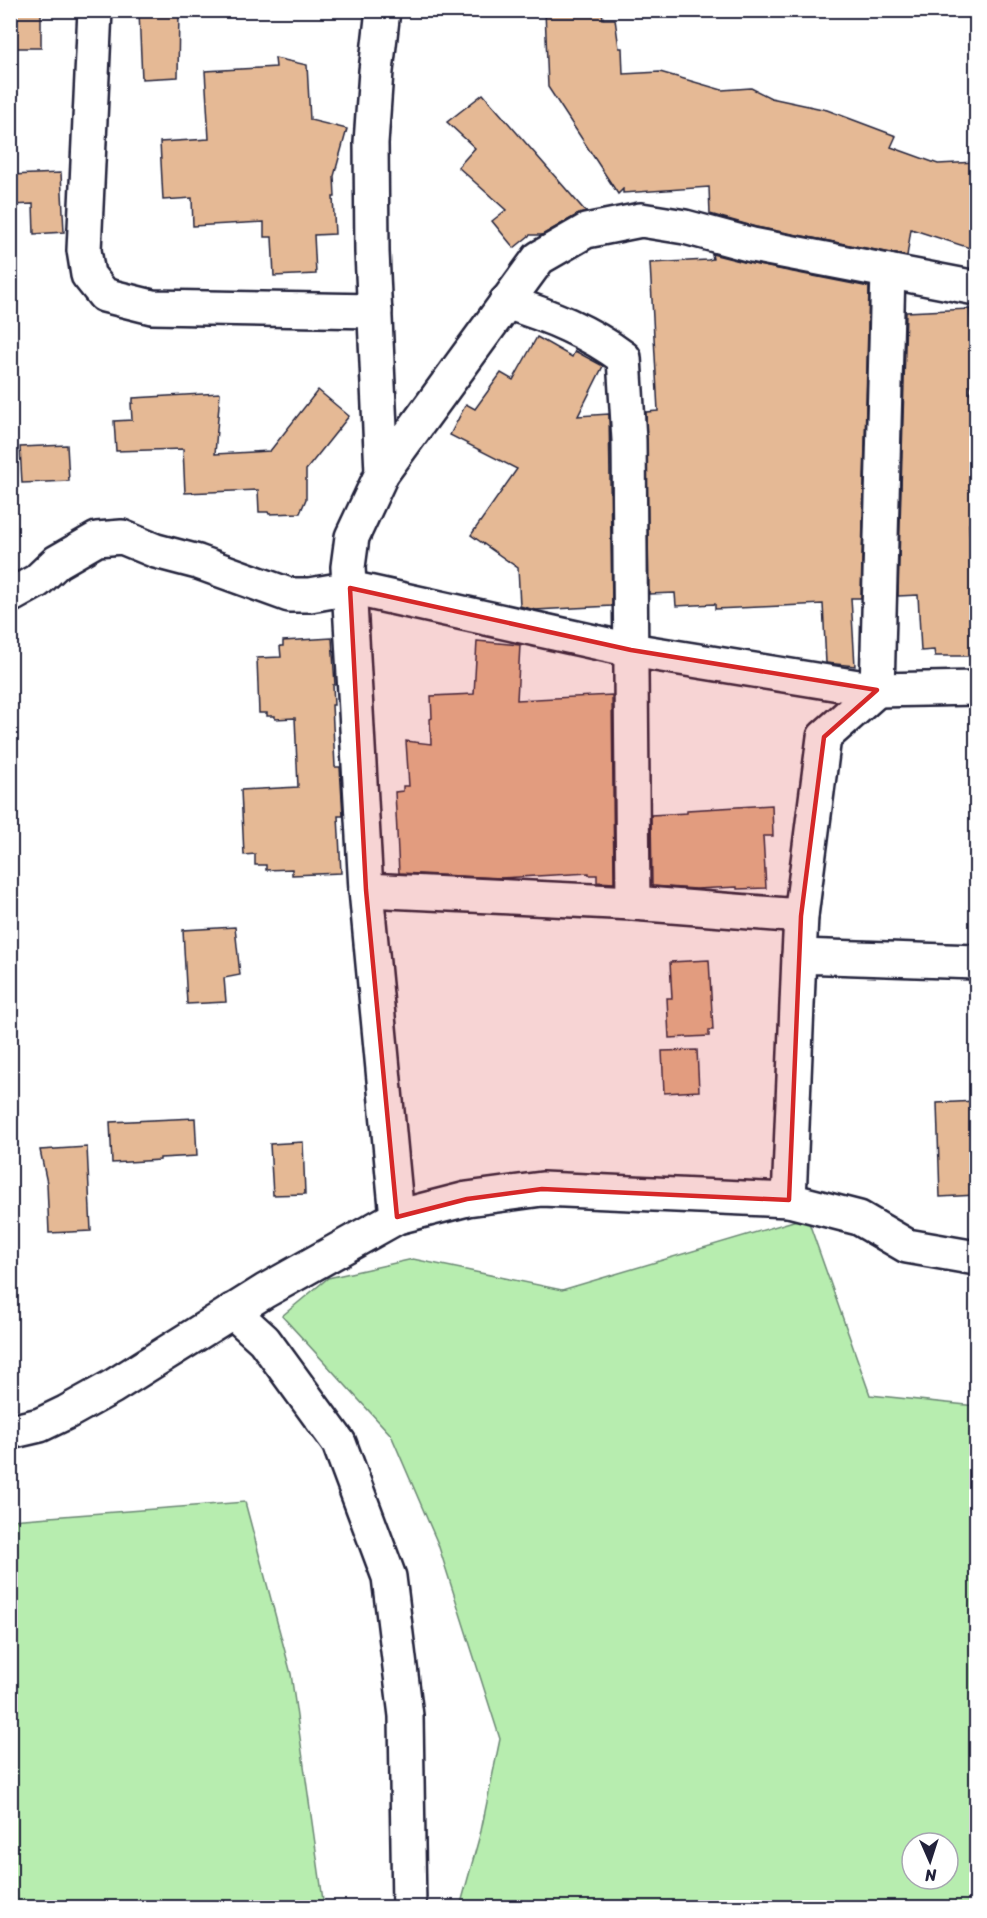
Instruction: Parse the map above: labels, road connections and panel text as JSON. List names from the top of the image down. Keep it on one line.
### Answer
{"north":"bottom"}
